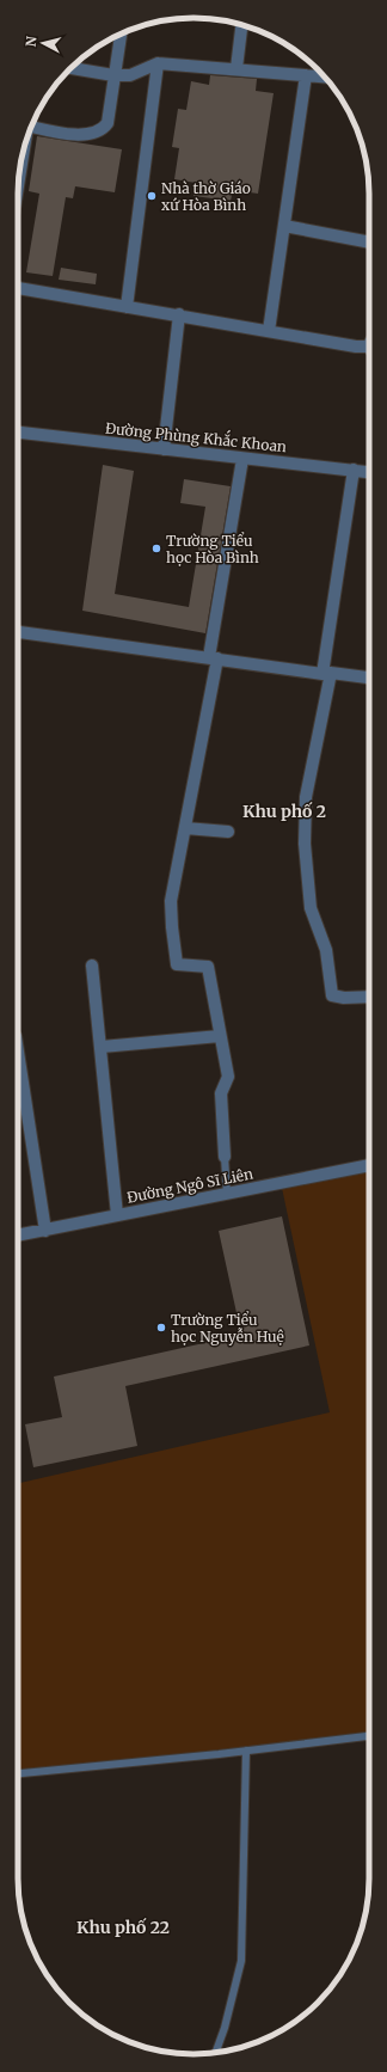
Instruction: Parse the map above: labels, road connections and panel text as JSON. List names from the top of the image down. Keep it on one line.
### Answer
{"streets":{"street":["Đường Phùng Khắc Khoan","Đường Ngô Sĩ Liên"]},"districts":["Khu phố 2","Khu phố 22"],"places":["Nhà thờ Giáo xứ Hòa Bình","Trường Tiểu học Hòa Bình","Trường Tiểu học Nguyễn Huệ"],"north":"left"}
